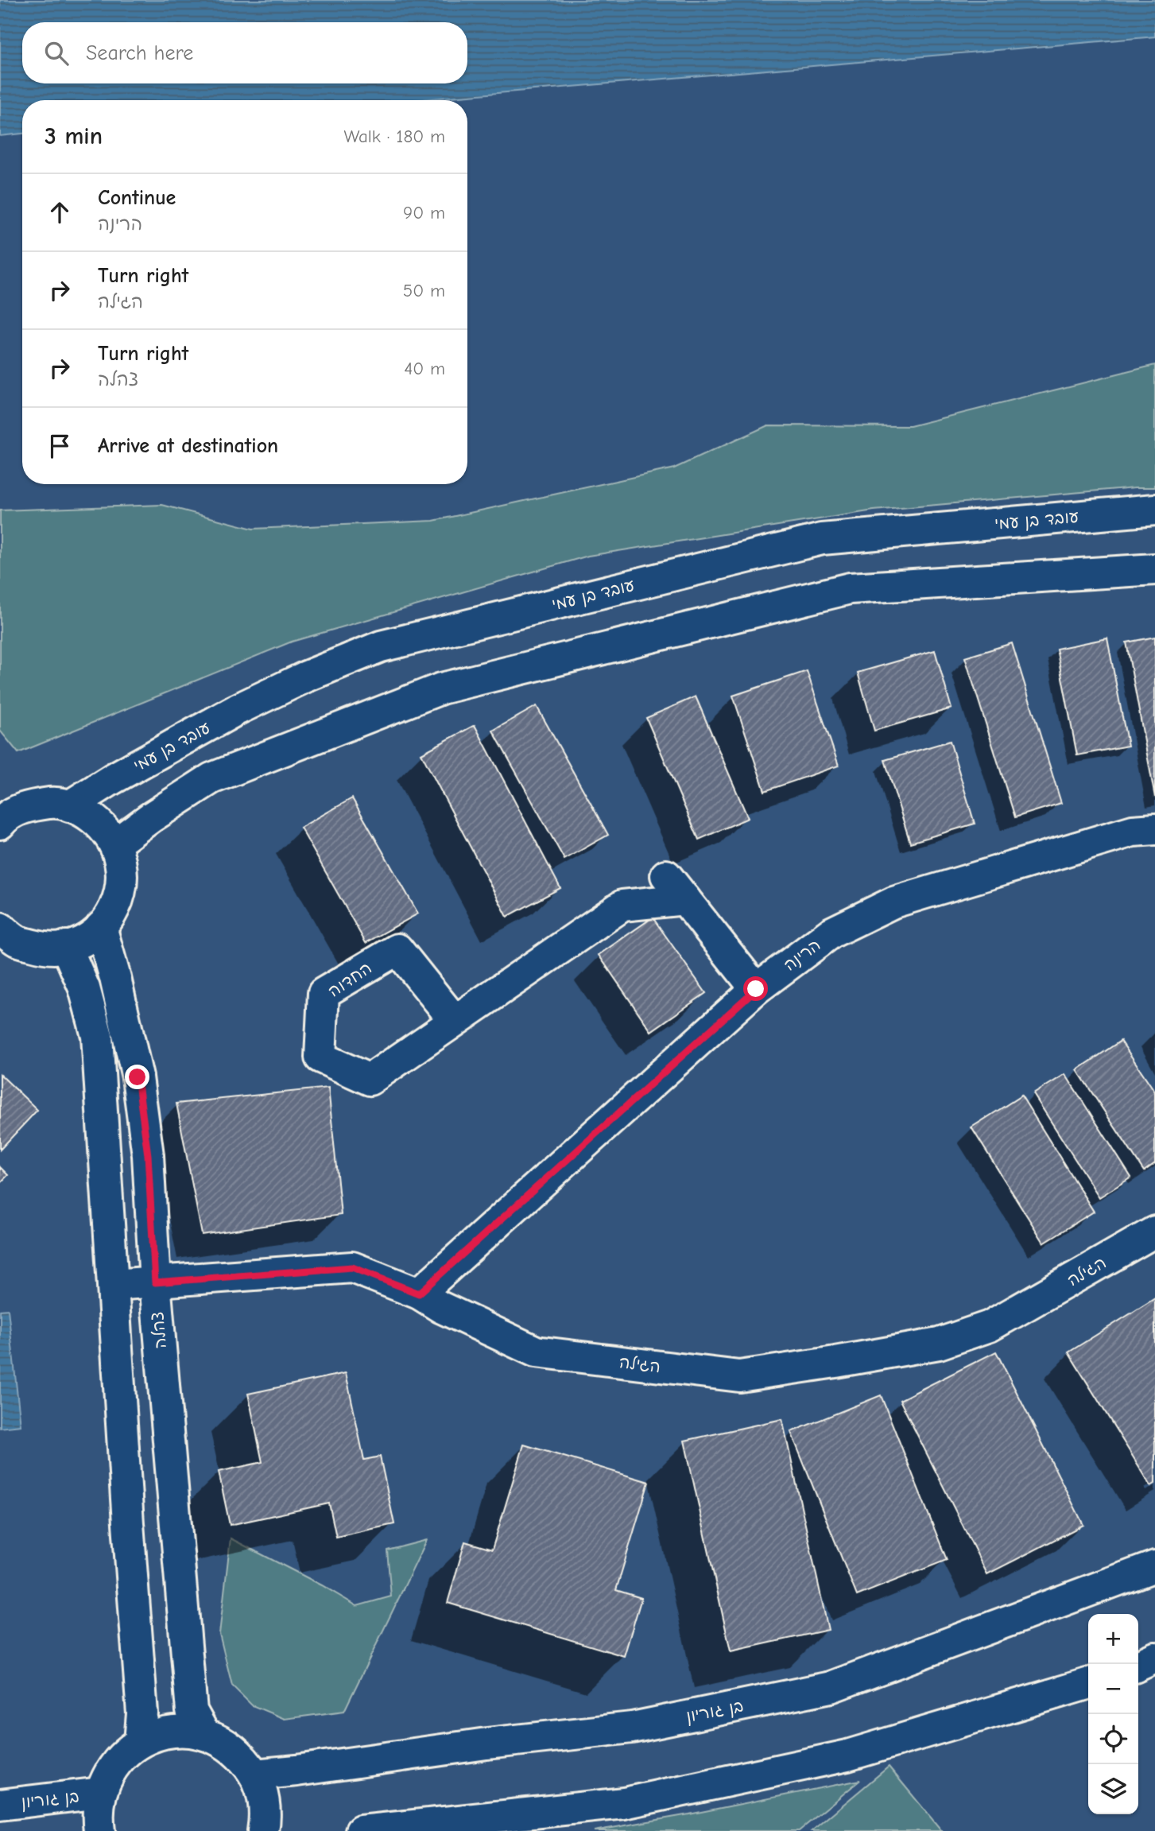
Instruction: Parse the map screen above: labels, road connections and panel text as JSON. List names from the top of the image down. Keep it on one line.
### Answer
{"streets":{"street":["עובד בן עמי","הרינה","החדוה","הגילה","צהלה","בן גוריון"]},"crossings":[["הרינה","הגילה"],["הגילה","צהלה"]],"page":{"search":"Search here","heading":["3 min","Walk · 180 m"],"list":[["Continue","הרינה","90 m"],["Turn right","הגילה","50 m"],["Turn right","צהלה","40 m"],"Arrive at destination"],"map_buttons":["+","−"]}}
